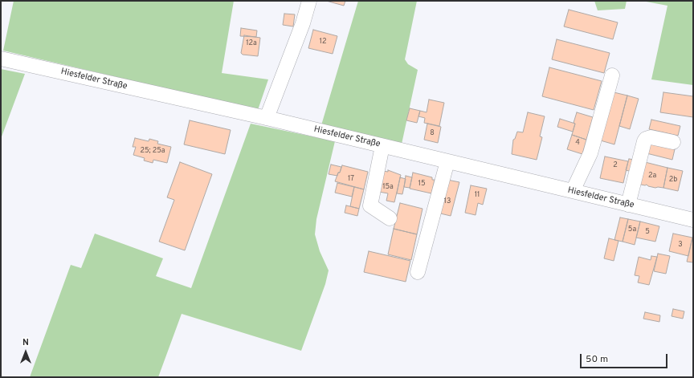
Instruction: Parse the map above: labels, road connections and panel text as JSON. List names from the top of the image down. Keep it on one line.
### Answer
{"streets":{"street":["Hiesfelder Straße"]},"house_numbers":["12","12a","8","4","25; 25a","2","2a","17","2b","15","15a","11","13","5a","5","3"],"scale_bar":"50 m","north":"top"}
